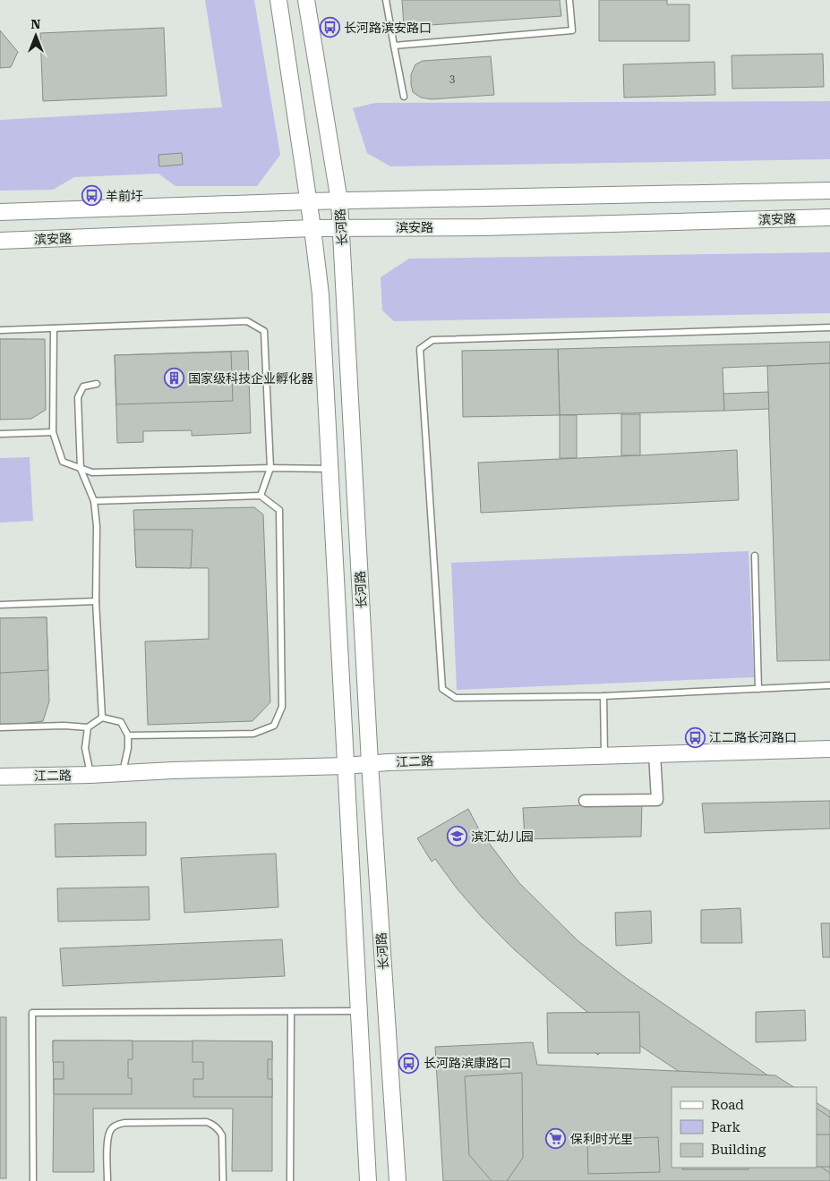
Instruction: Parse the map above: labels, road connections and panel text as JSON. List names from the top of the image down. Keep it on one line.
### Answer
{"streets":{"main road":["滨安路","长河路","江二路"]},"crossings":[["滨安路","长河路"],["长河路","江二路"]],"places":{"bus stop":["长河路滨安路口","羊前圩","江二路长河路口","长河路滨康路口"],"building":["国家级科技企业孵化器"],"school or university":["滨汇幼儿园"],"supermarket":["保利时光里"]},"house_numbers":["3"],"legend":["Road","Park","Building"],"north":"top"}
